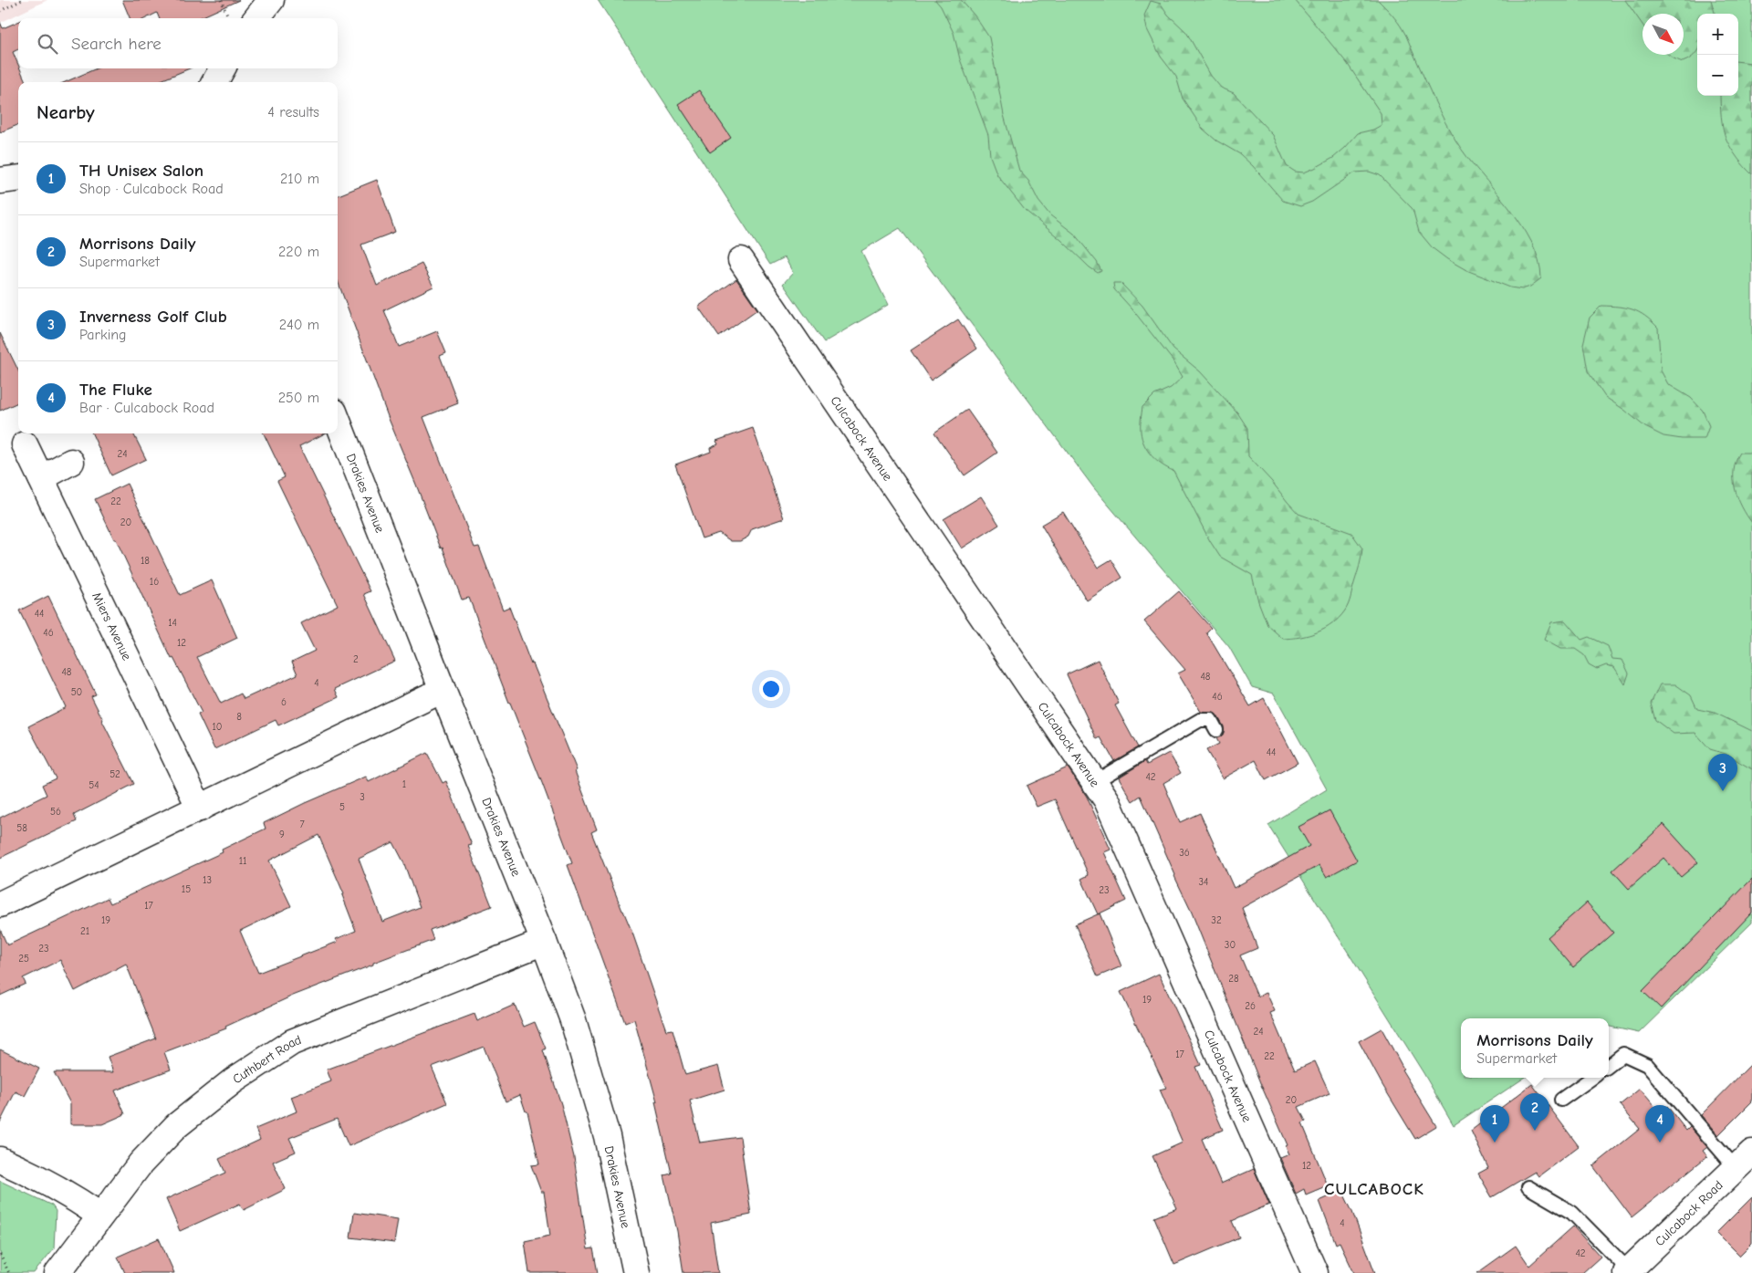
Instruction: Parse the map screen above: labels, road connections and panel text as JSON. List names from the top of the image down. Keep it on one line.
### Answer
{"streets":{"street":["Culcabock Avenue","Drakies Avenue","Miers Avenue","Cuthbert Road","Culcabock Road"]},"crossings":[["Drakies Avenue","Cuthbert Road"]],"districts":["CULCABOCK"],"house_numbers":["24","22","20","18","16","44","14","46","12","2","48","48","4","50","46","6","8","10","44","52","42","1","54","3","5","56","7","58","9","36","11","13","34","15","23","17","19","32","21","30","23","25","28","19","26","24","17","22","20","12","4","42"],"north":"bottom right","page":{"map_buttons":["+","−"],"search":"Search here","heading":["Nearby","4 results"],"list":[{"mark":"1","name":"TH Unisex Salon","note":"Shop · Culcabock Road","value":"210 m"},{"mark":"2","name":"Morrisons Daily","note":"Supermarket","value":"220 m"},{"mark":"3","name":"Inverness Golf Club","note":"Parking","value":"240 m"},{"mark":"4","name":"The Fluke","note":"Bar · Culcabock Road","value":"250 m"}],"pins":["3","2","1","4"],"popup":["Morrisons Daily","Supermarket"]}}
